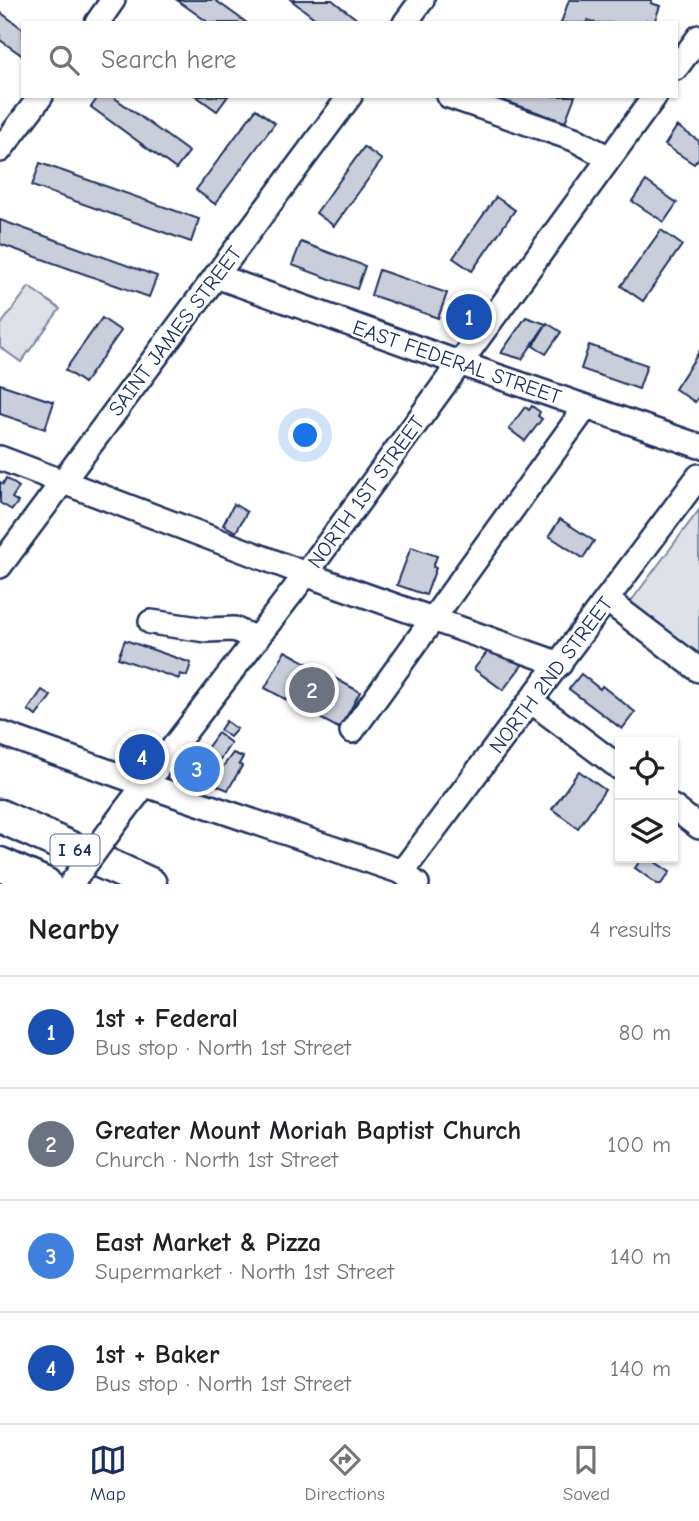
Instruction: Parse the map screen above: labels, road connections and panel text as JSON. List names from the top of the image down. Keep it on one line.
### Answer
{"streets":{"highway":["I 64"],"street":["SAINT JAMES STREET","EAST FEDERAL STREET","NORTH 1ST STREET","NORTH 2ND STREET"]},"crossings":[["SAINT JAMES STREET","EAST FEDERAL STREET"],["EAST FEDERAL STREET","NORTH 1ST STREET"]],"page":{"search":"Search here","pins":["1","2","4","3"],"heading":["Nearby","4 results"],"list":[{"mark":"1","name":"1st + Federal","note":"Bus stop · North 1st Street","value":"80 m"},{"mark":"2","name":"Greater Mount Moriah Baptist Church","note":"Church · North 1st Street","value":"100 m"},{"mark":"3","name":"East Market & Pizza","note":"Supermarket · North 1st Street","value":"140 m"},{"mark":"4","name":"1st + Baker","note":"Bus stop · North 1st Street","value":"140 m"}],"nav":["Map","Directions","Saved"]}}
